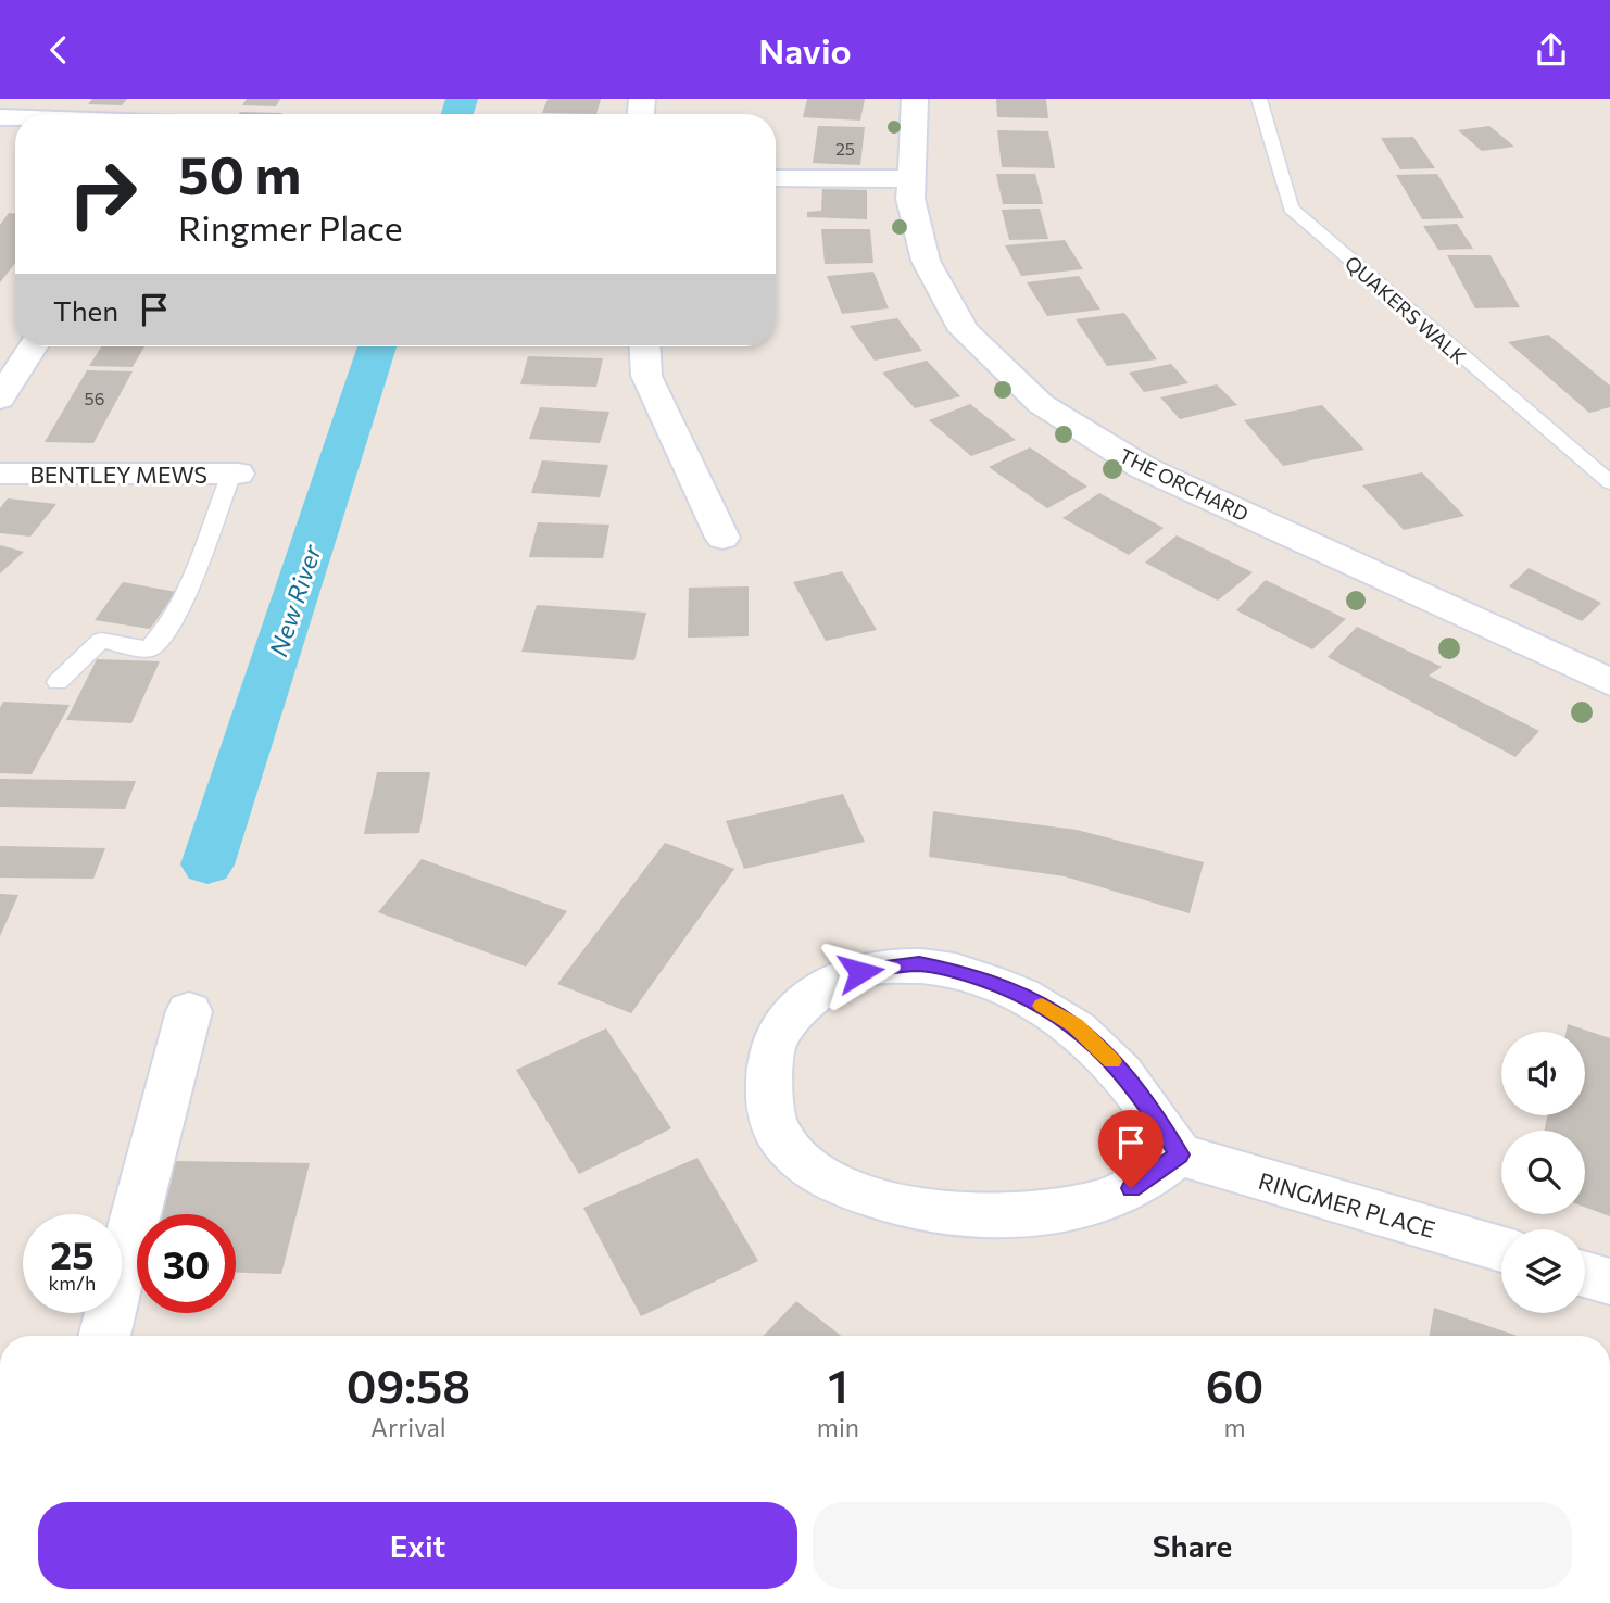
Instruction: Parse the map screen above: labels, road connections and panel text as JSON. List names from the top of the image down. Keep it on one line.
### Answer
{"streets":{"street":["BENTLEY MEWS","THE ORCHARD","RINGMER PLACE"],"lane":["QUAKERS WALK"]},"water":["New River"],"house_numbers":["25","56"],"page":{"header":"Navio","turn":["50 m","Ringmer Place"],"then":"Then","speed":"25 km/h","limit":"30","eta":["09:58","Arrival","1","min","60","m"],"buttons":["Exit","Share"]}}
